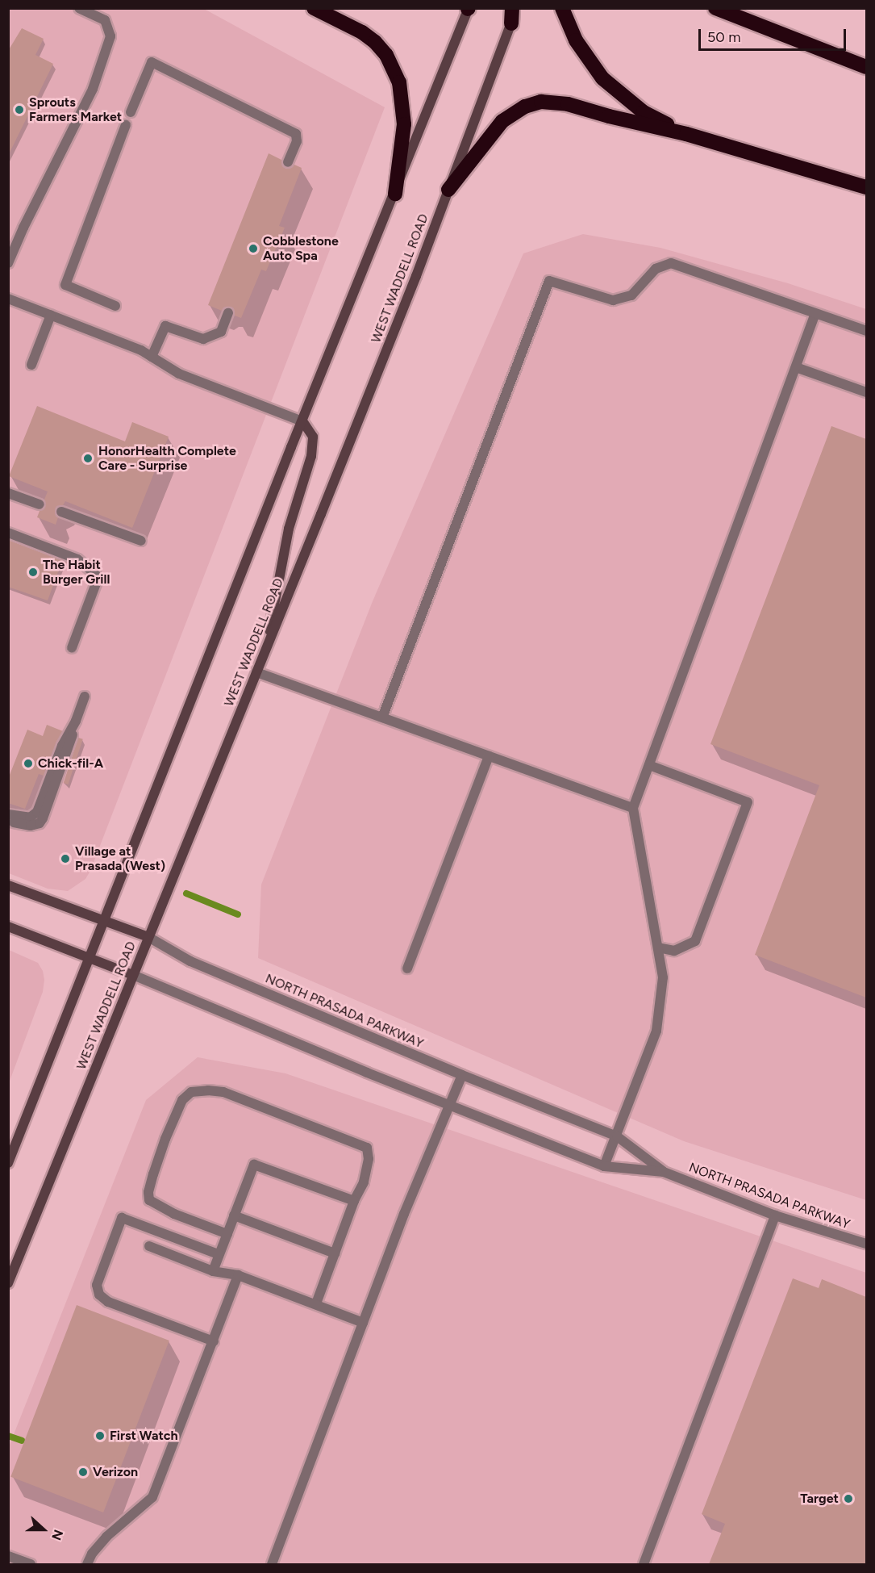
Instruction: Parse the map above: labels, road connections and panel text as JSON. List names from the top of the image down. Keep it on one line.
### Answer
{"streets":{"main road":["WEST WADDELL ROAD","NORTH PRASADA PARKWAY"]},"crossings":[["WEST WADDELL ROAD","NORTH PRASADA PARKWAY"]],"places":["Sprouts Farmers Market","Cobblestone Auto Spa","HonorHealth Complete Care - Surprise","The Habit Burger Grill","Chick-fil-A","Village at Prasada (West)","First Watch","Verizon","Target"],"scale_bar":"50 m","north":"right"}
